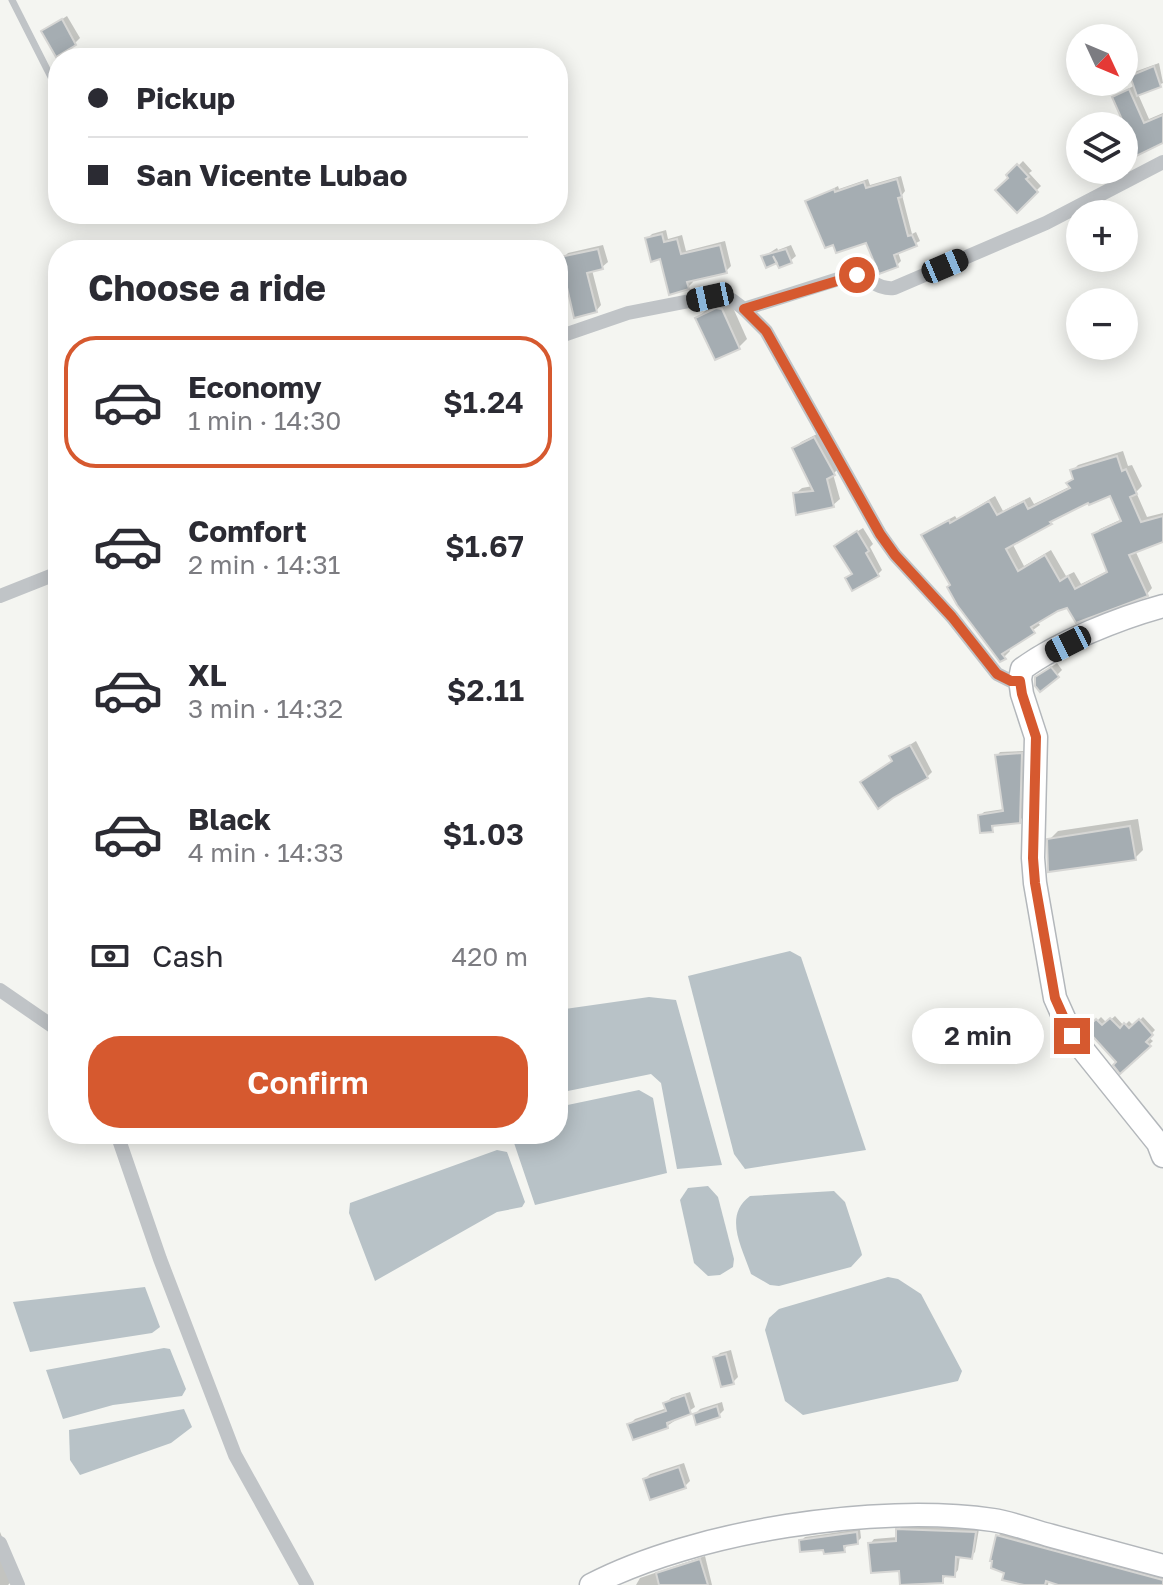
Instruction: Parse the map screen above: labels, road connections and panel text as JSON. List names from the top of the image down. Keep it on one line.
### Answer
{"north":"bottom right","page":{"map_buttons":["+","−"],"banner":["Pickup","San Vicente Lubao"],"heading":"Choose a ride","list":[{"name":"Economy","note":"1 min · 14:30","value":"$1.24"},{"name":"Comfort","note":"2 min · 14:31","value":"$1.67"},{"name":"XL","note":"3 min · 14:32","value":"$2.11"},{"name":"Black","note":"4 min · 14:33","value":"$1.03"}],"pay":["Cash","420 m"],"bubble":"2 min","buttons":"Confirm"}}
